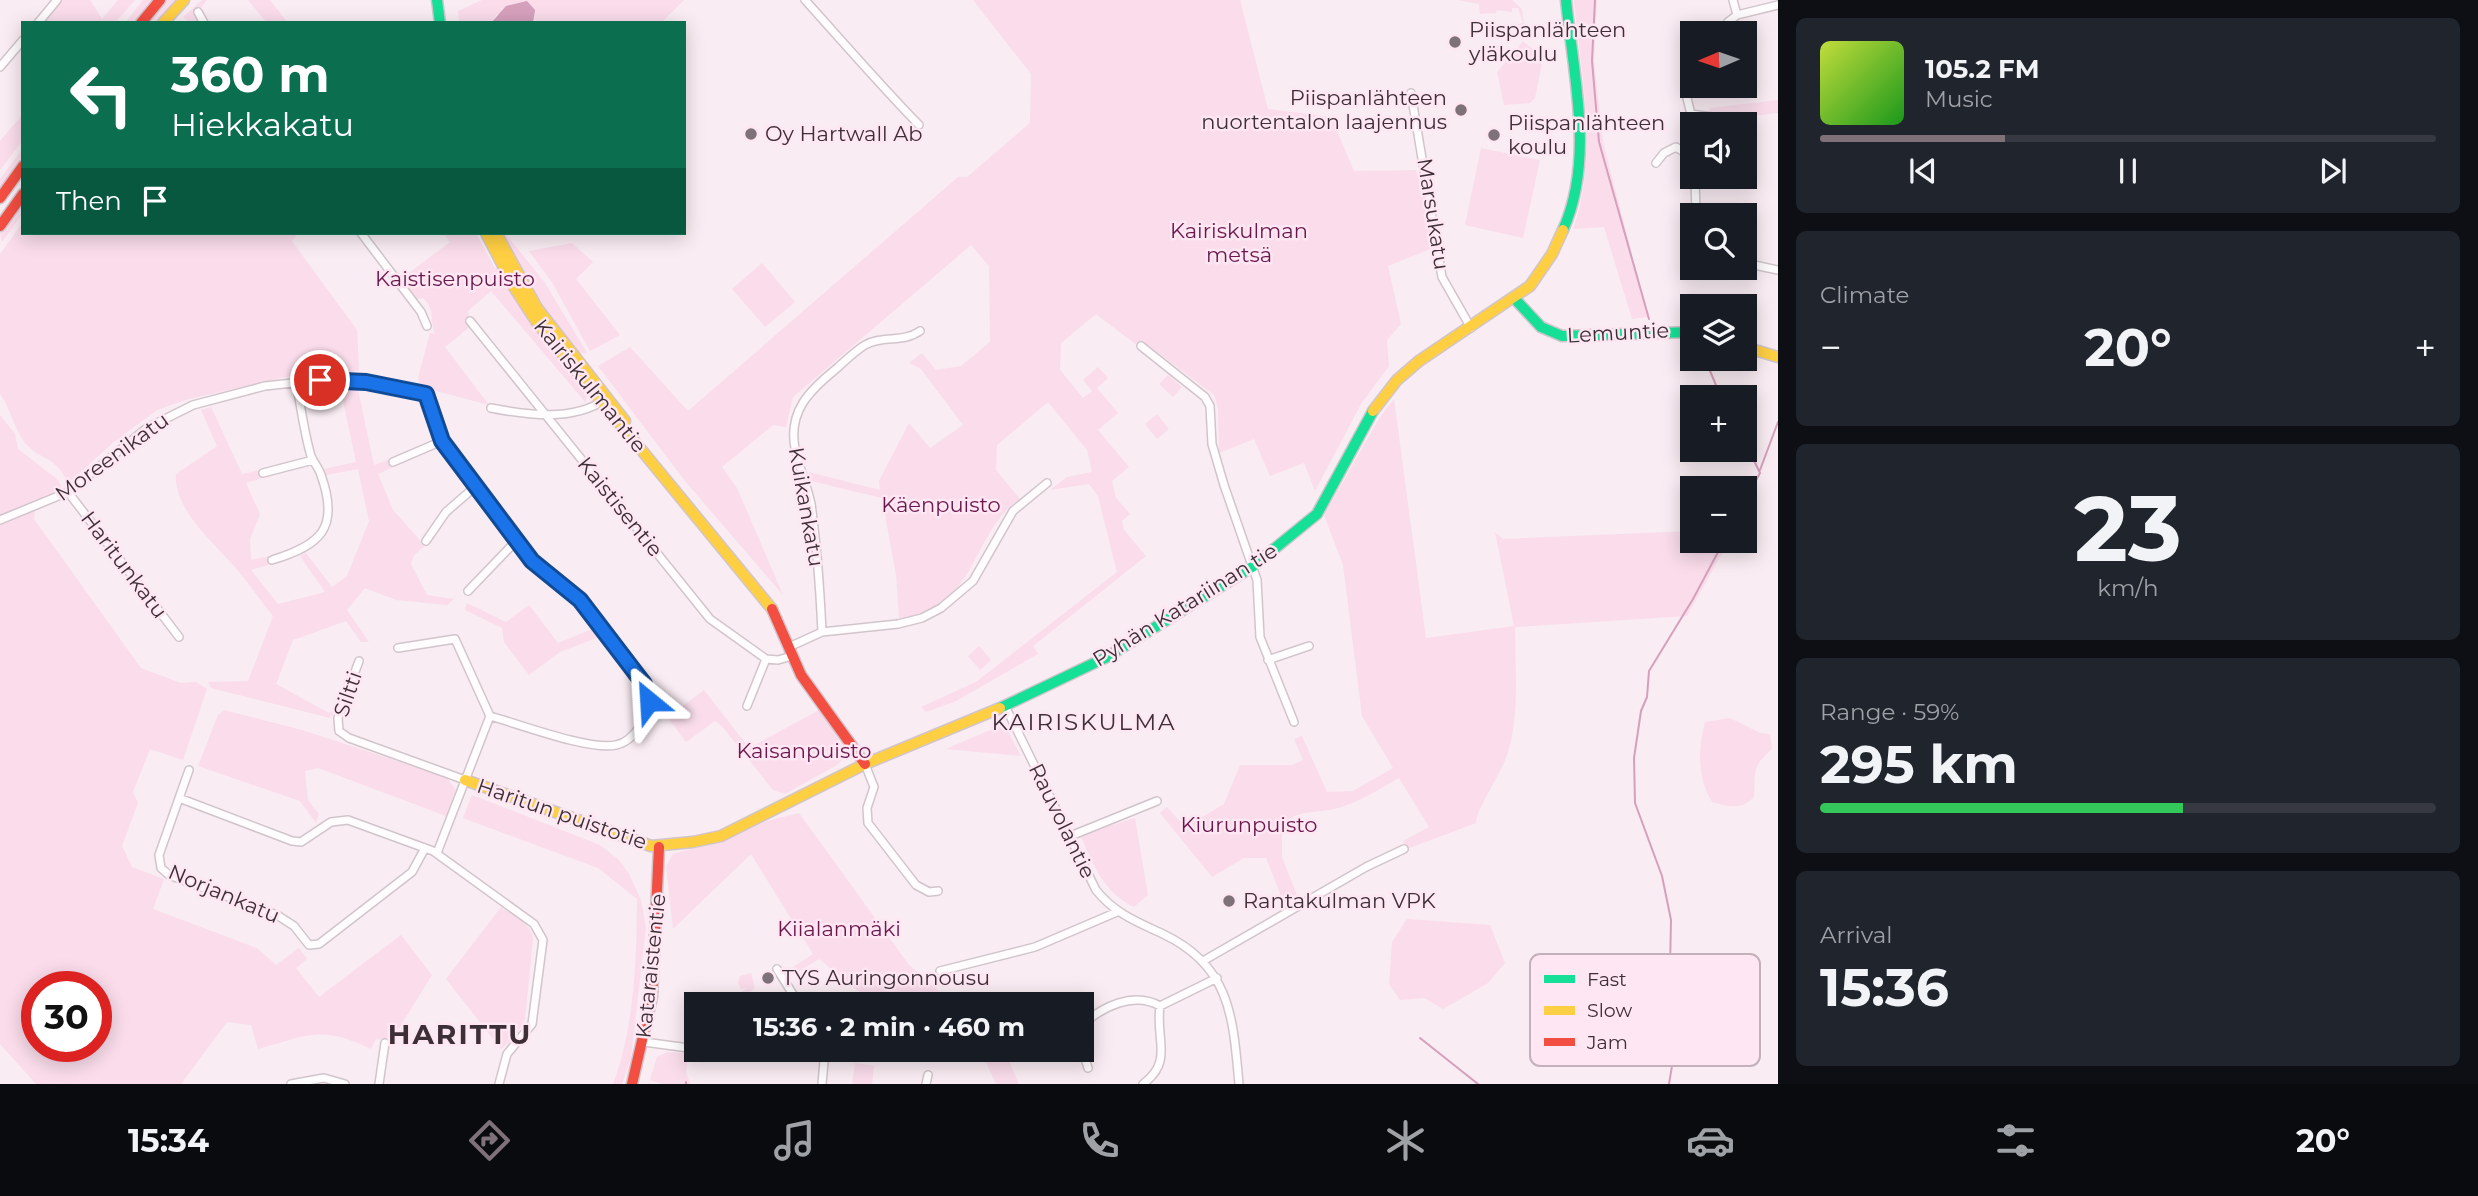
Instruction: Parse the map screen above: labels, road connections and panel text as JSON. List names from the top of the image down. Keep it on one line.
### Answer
{"streets":{"street":["Marsukatu","Lemuntie","Kairiskulmantie","Moreenikatu","Kaistisentie","Kuikankatu","Haritunkatu","Pyhän Katariinan tie","Siltti","Haritun puistotie","Rauvolantie","Norjankatu","Kataraistentie"]},"crossings":[["Marsukatu","Pyhän Katariinan tie"],["Lemuntie","Pyhän Katariinan tie"],["Kairiskulmantie","Pyhän Katariinan tie"],["Kairiskulmantie","Haritun puistotie"],["Moreenikatu","Haritunkatu"],["Pyhän Katariinan tie","Haritun puistotie"],["Pyhän Katariinan tie","Rauvolantie"],["Siltti","Haritun puistotie"],["Haritun puistotie","Norjankatu"],["Haritun puistotie","Kataraistentie"]],"districts":["KAIRISKULMA","HARITTU"],"parks":["Kairiskulman metsä","Kaistisenpuisto","Käenpuisto","Kaisanpuisto","Kiurunpuisto","Kiialanmäki"],"places":["Piispanlähteen yläkoulu","Piispanlähteen nuortentalon laajennus","Oy Hartwall Ab","Piispanlähteen koulu","Rantakulman VPK","TYS Auringonnousu"],"legend":["Fast","Slow","Jam"],"north":"left","page":{"map_buttons":["+","−"],"turn":["360 m","Hiekkakatu"],"song":["105.2 FM","Music"],"then":"Then","tile":["Climate",["23","km/h"],["Range · 59%","295 km"],["Arrival","15:36"]],"heat":["−","20°","+"],"limit":"30","trip":"15:36 · 2 min · 460 m","tabs":["15:34","20°"]}}
